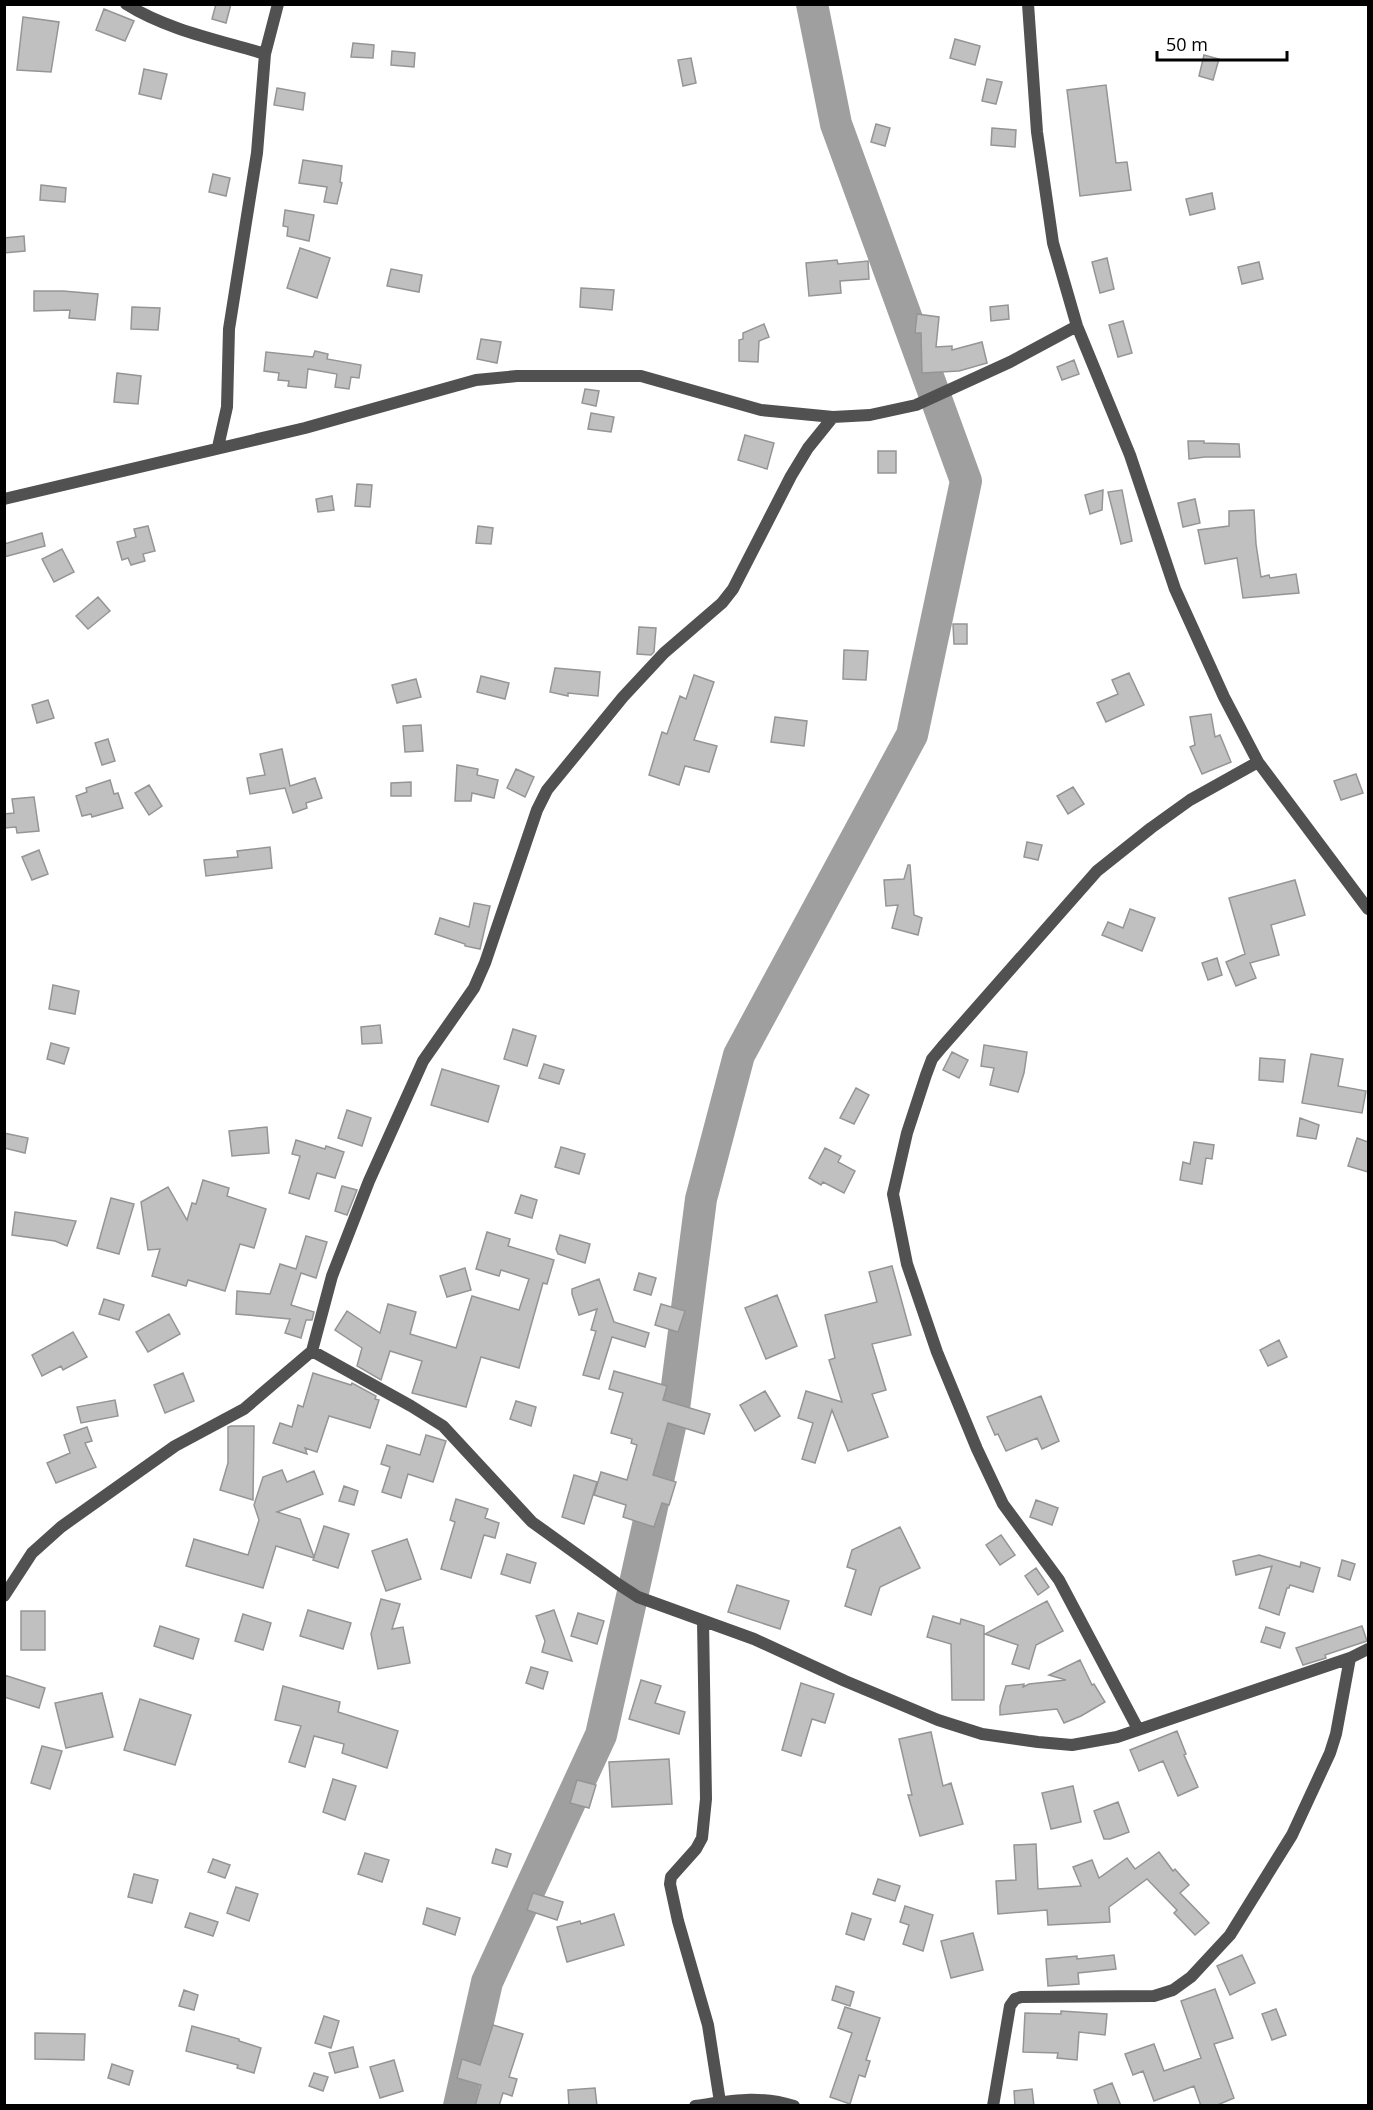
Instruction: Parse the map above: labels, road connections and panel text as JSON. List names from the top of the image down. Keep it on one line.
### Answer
{"scale_bar":"50 m"}
